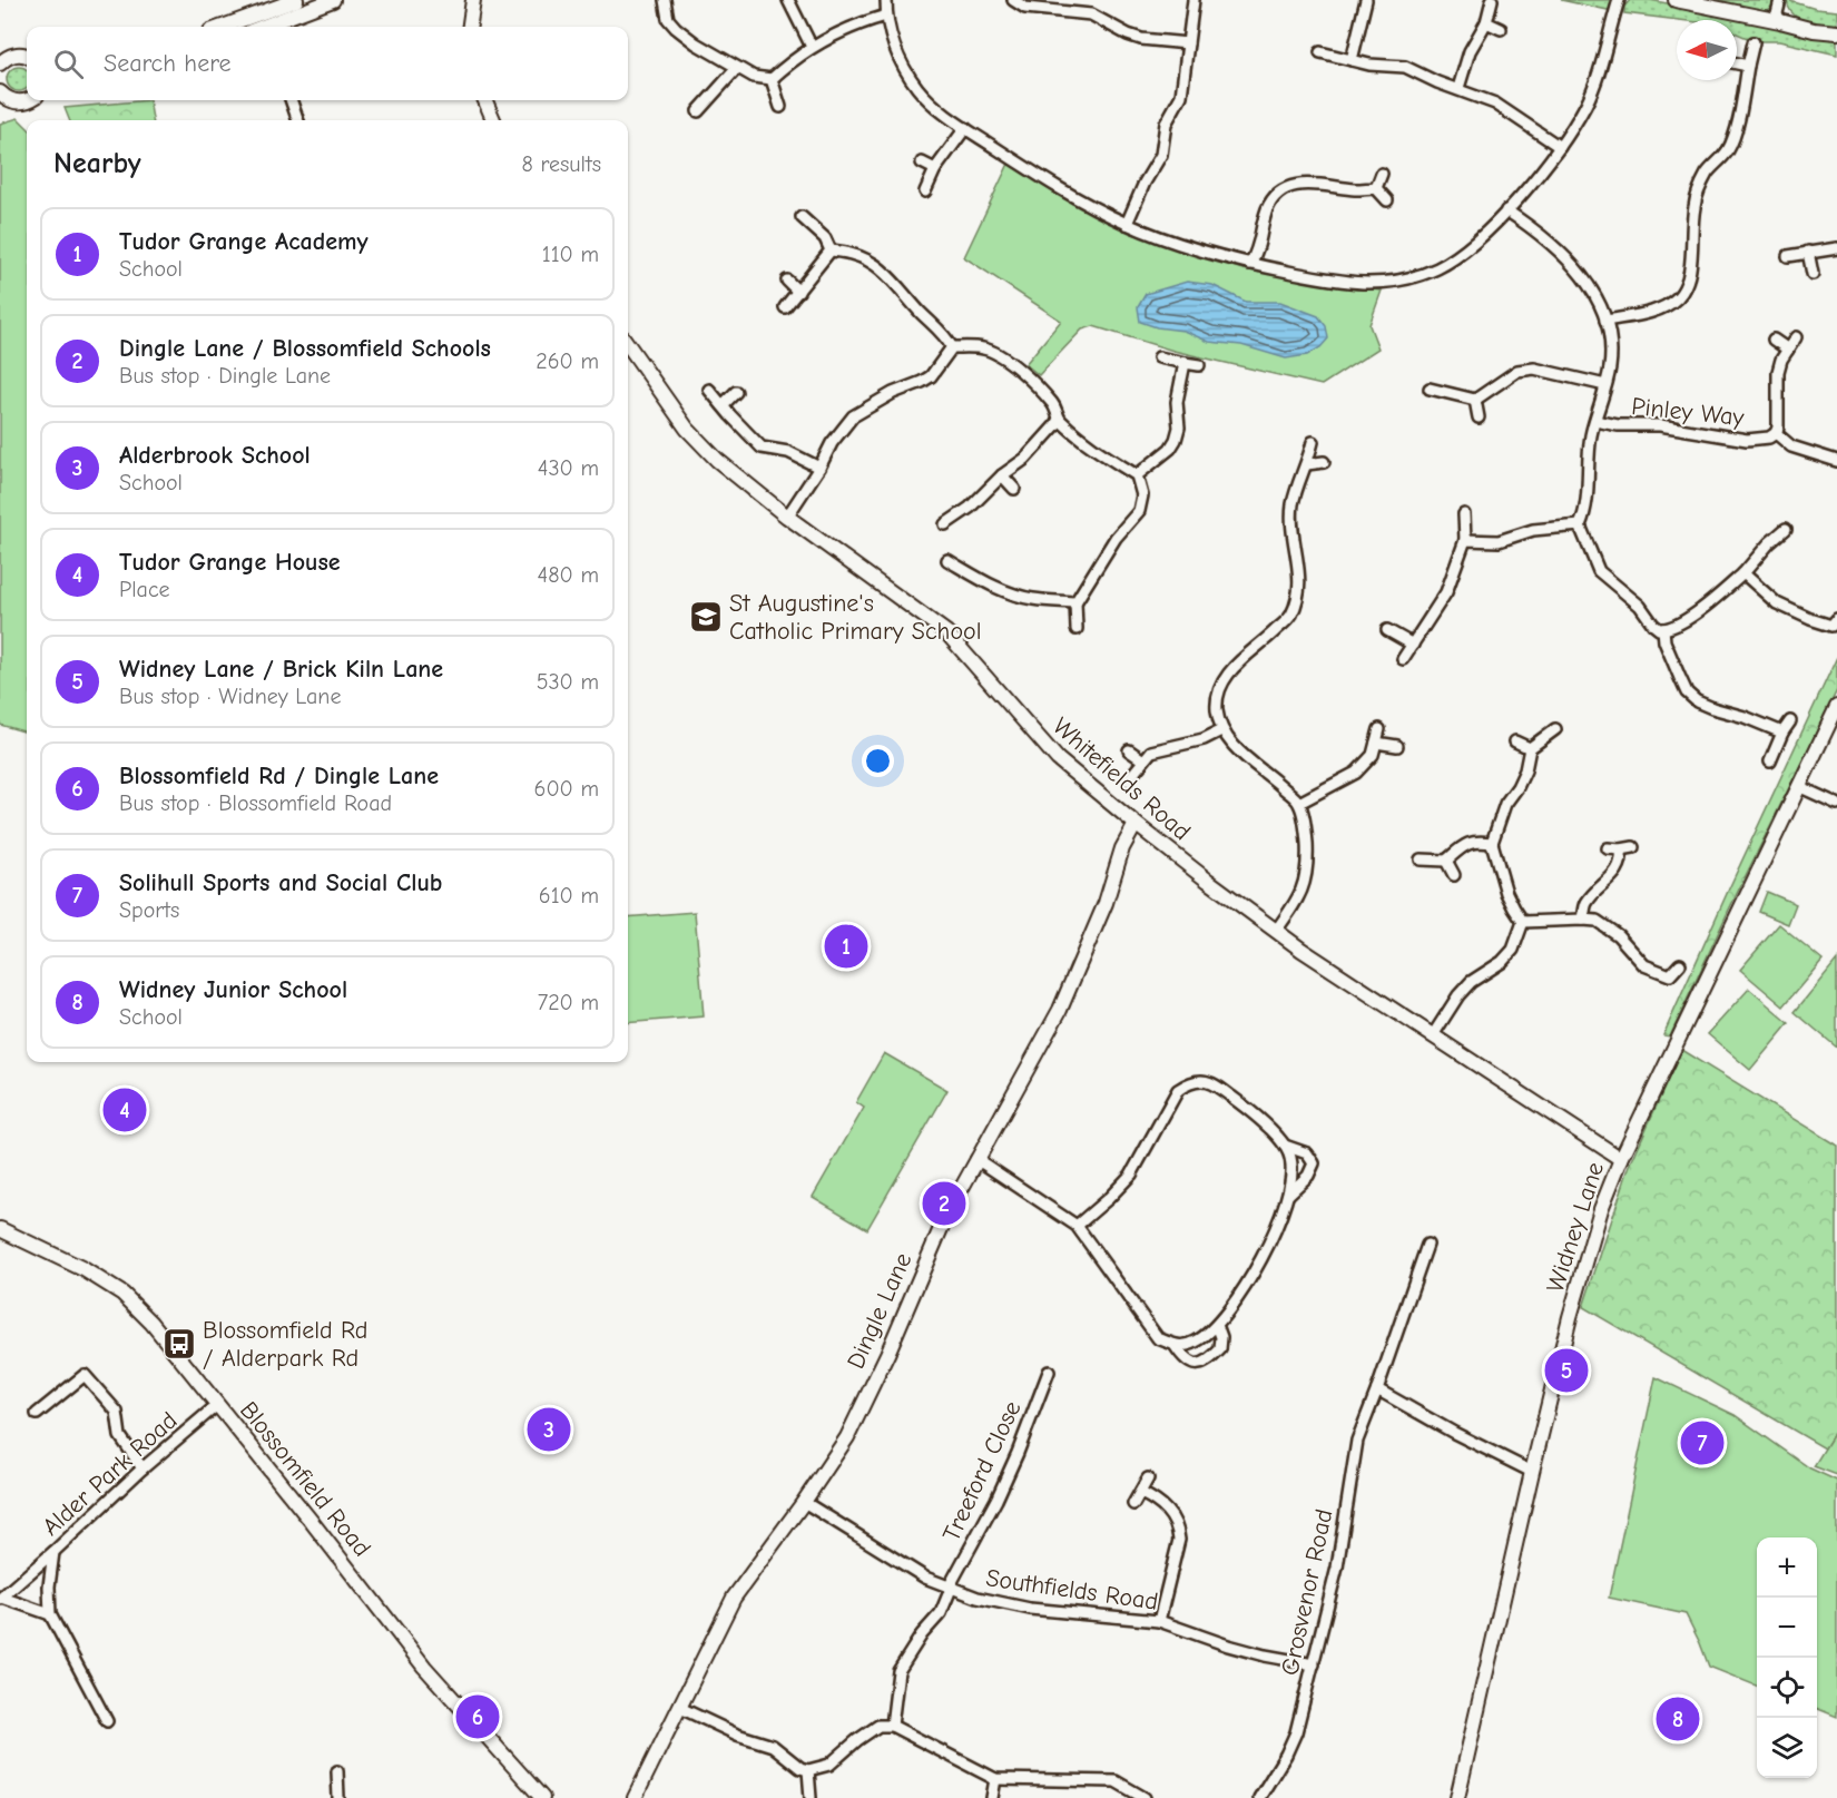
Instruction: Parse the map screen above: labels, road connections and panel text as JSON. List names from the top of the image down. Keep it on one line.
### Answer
{"streets":{"street":["Pinley Way","Whitefields Road","Widney Lane","Dingle Lane","Treeford Close","Alder Park Road","Blossomfield Road","Southfields Road","Grosvenor Road"]},"crossings":[["Whitefields Road","Widney Lane"],["Whitefields Road","Dingle Lane"],["Dingle Lane","Southfields Road"],["Treeford Close","Southfields Road"],["Alder Park Road","Blossomfield Road"],["Southfields Road","Grosvenor Road"]],"places":{"school or university":["St Augustine's Catholic Primary School"],"bus stop":["Blossomfield Rd / Alderpark Rd"]},"north":"left","page":{"search":"Search here","heading":["Nearby","8 results"],"list":[{"mark":"1","name":"Tudor Grange Academy","note":"School","value":"110 m"},{"mark":"2","name":"Dingle Lane / Blossomfield Schools","note":"Bus stop · Dingle Lane","value":"260 m"},{"mark":"3","name":"Alderbrook School","note":"School","value":"430 m"},{"mark":"4","name":"Tudor Grange House","note":"Place","value":"480 m"},{"mark":"5","name":"Widney Lane / Brick Kiln Lane","note":"Bus stop · Widney Lane","value":"530 m"},{"mark":"6","name":"Blossomfield Rd / Dingle Lane","note":"Bus stop · Blossomfield Road","value":"600 m"},{"mark":"7","name":"Solihull Sports and Social Club","note":"Sports","value":"610 m"},{"mark":"8","name":"Widney Junior School","note":"School","value":"720 m"}],"pins":["1","4","2","5","3","7","6","8"],"map_buttons":["+","−"]}}
